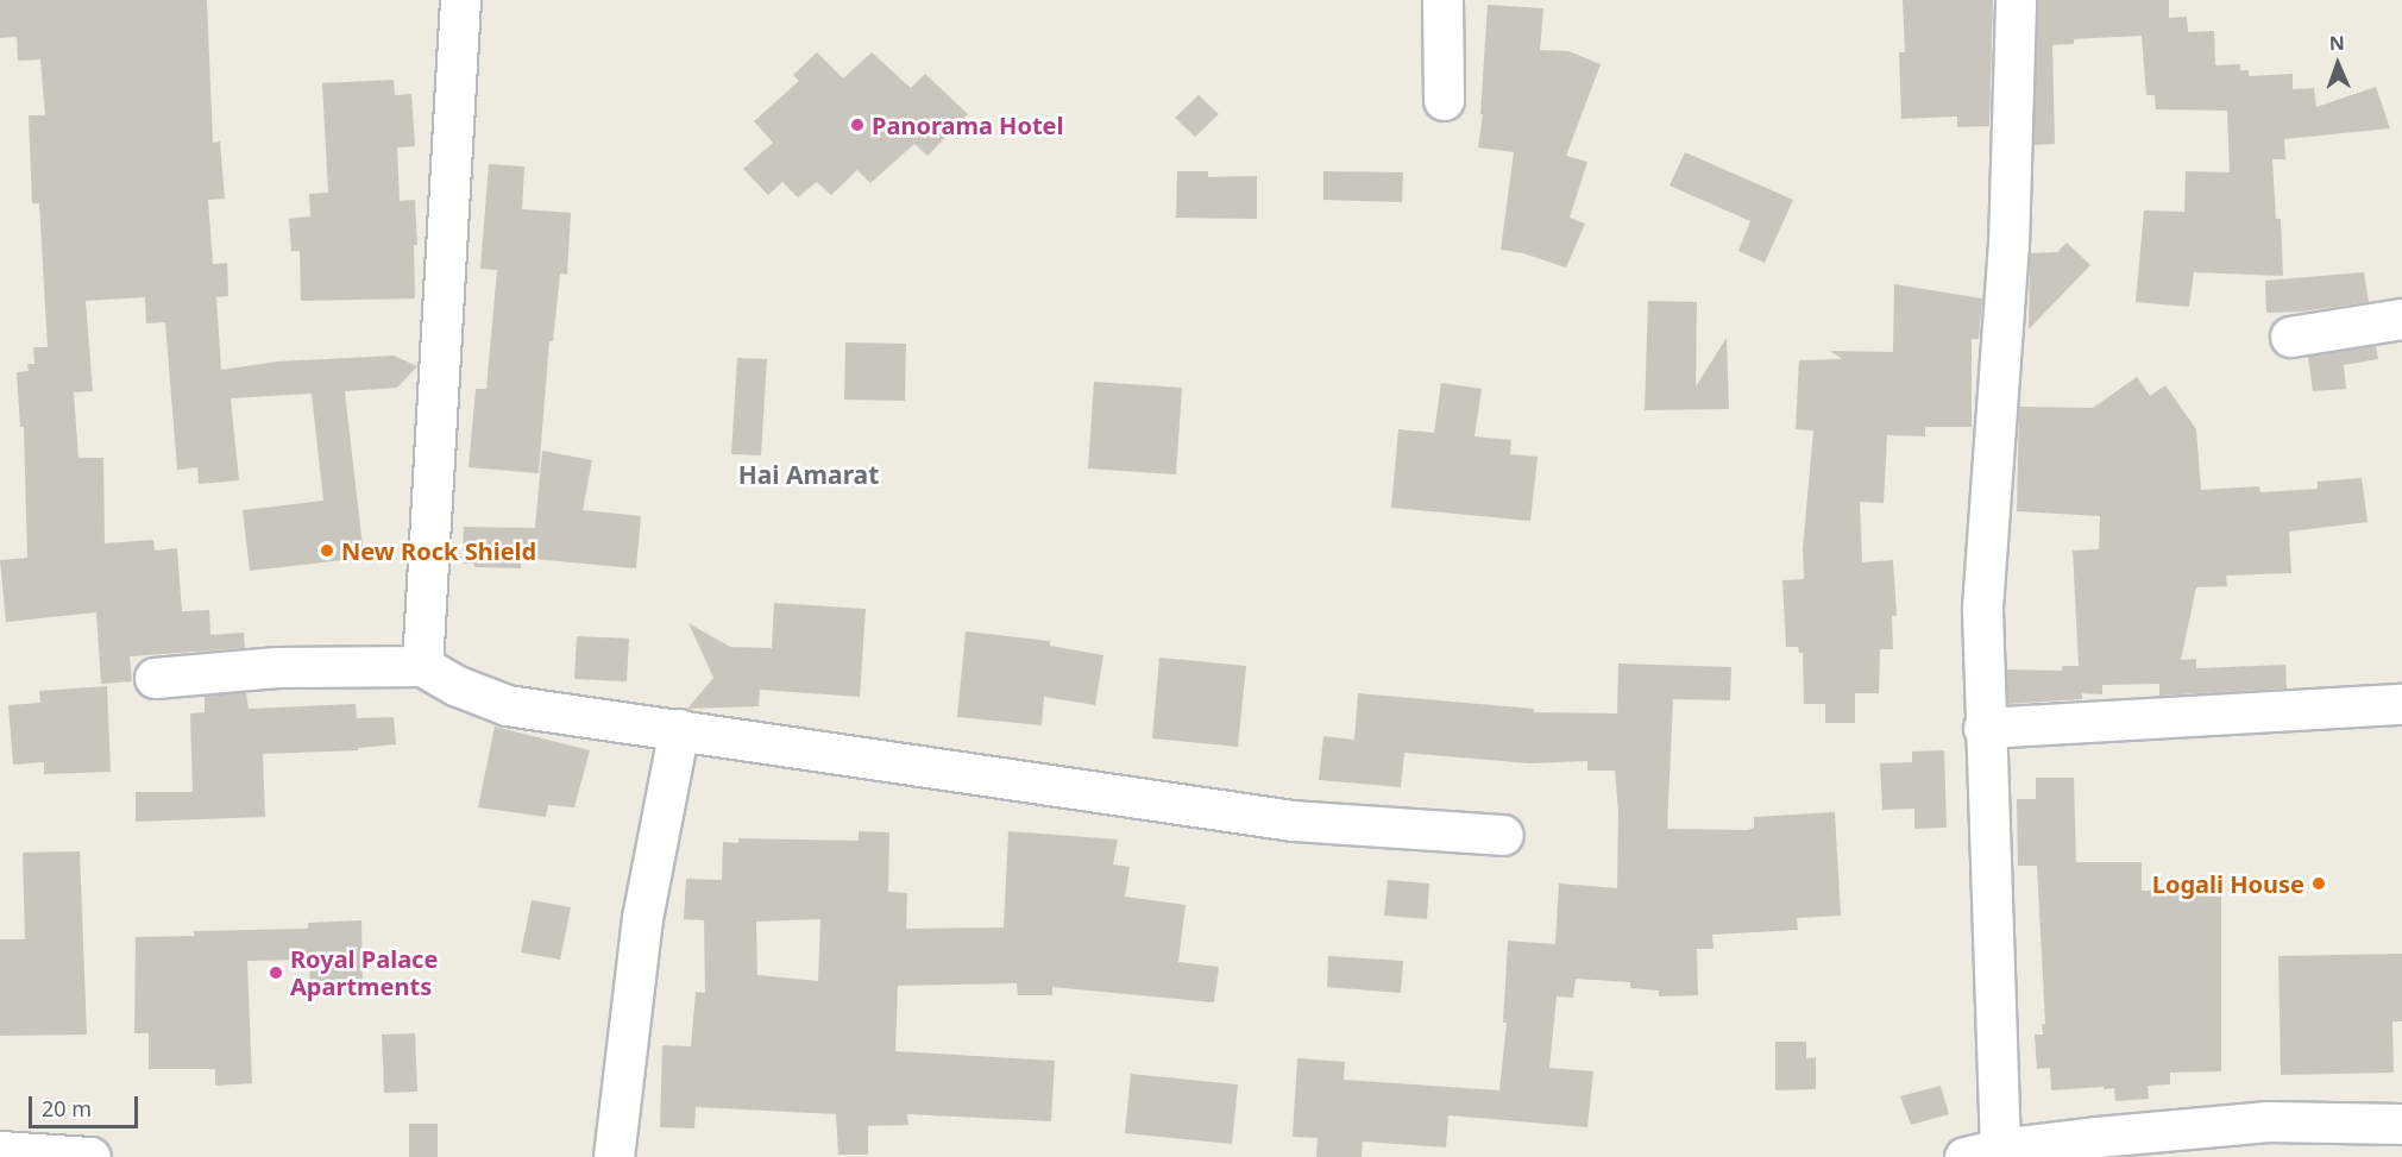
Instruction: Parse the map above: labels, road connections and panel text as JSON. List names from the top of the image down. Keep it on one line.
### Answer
{"districts":["Hai Amarat"],"places":["Panorama Hotel","New Rock Shield","Logali House","Royal Palace Apartments"],"scale_bar":"20 m","north":"top"}
